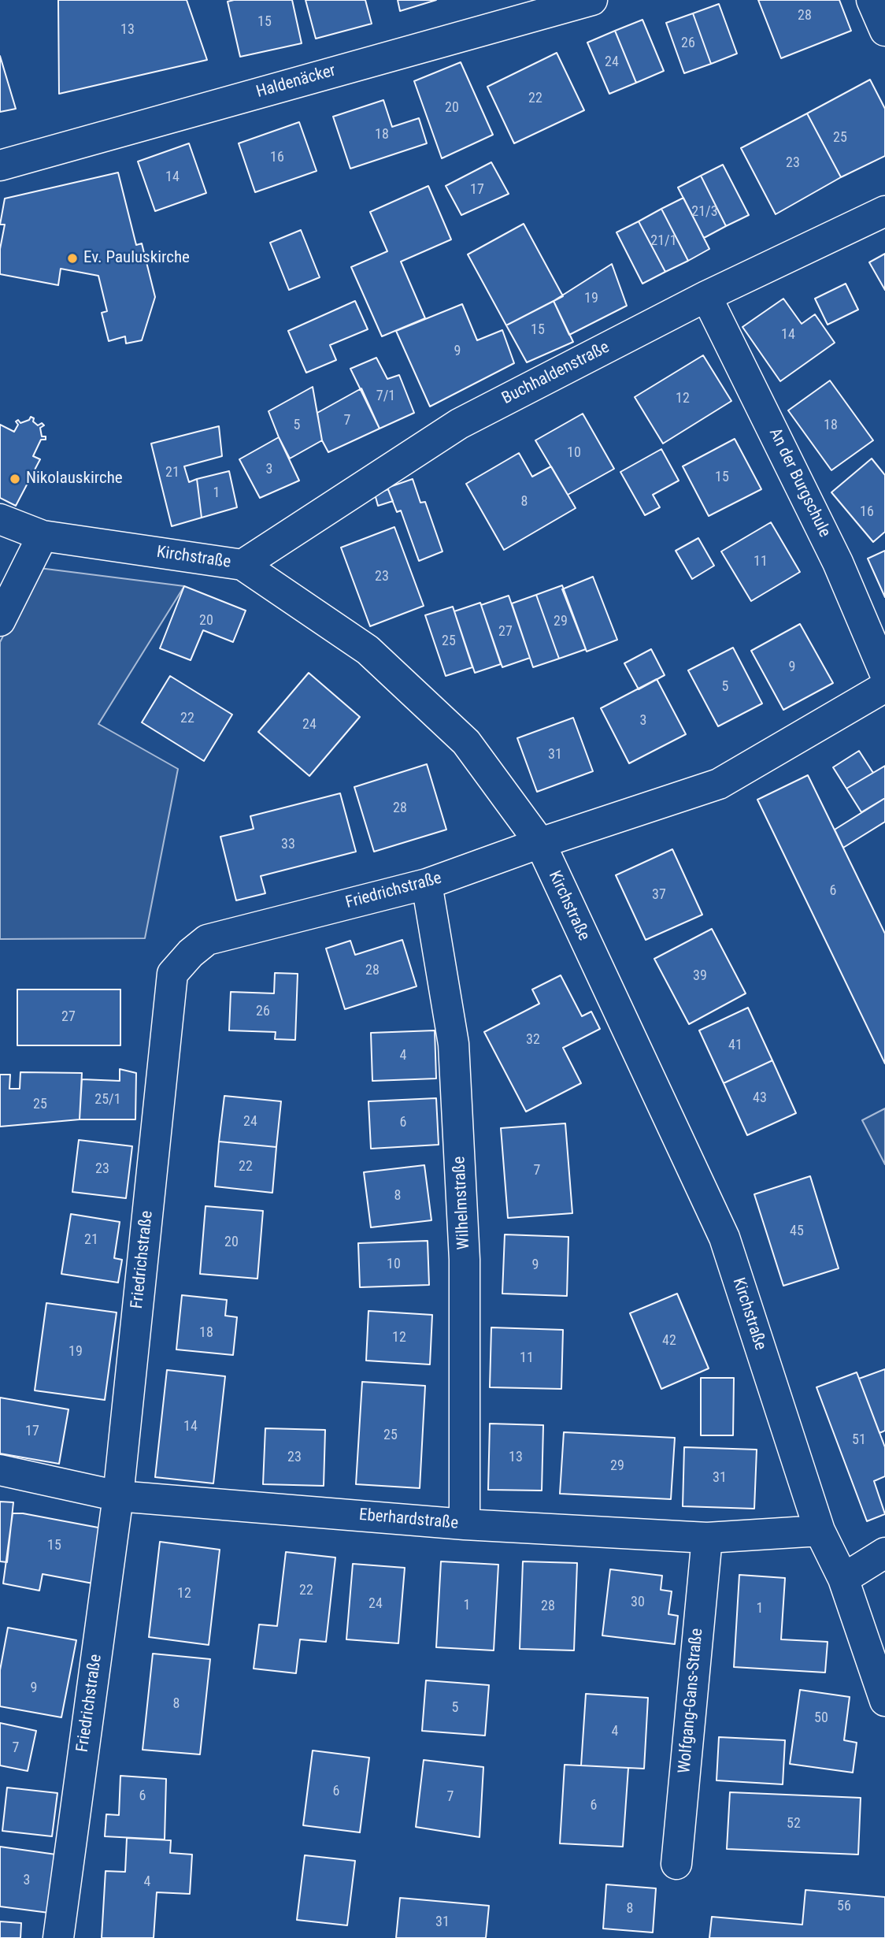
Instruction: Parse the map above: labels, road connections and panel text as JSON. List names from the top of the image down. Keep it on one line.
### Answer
{"streets":{"street":["Haldenäcker","Buchhaldenstraße","An der Burgschule","Kirchstraße","Friedrichstraße","Wilhelmstraße","Eberhardstraße","Wolfgang-Gans-Straße"]},"crossings":[["Buchhaldenstraße","An der Burgschule"],["Buchhaldenstraße","Kirchstraße"],["Kirchstraße","Friedrichstraße"],["Kirchstraße","Eberhardstraße"],["Friedrichstraße","Wilhelmstraße"],["Friedrichstraße","Eberhardstraße"],["Wilhelmstraße","Eberhardstraße"],["Eberhardstraße","Wolfgang-Gans-Straße"]],"places":["Ev. Pauluskirche","Nikolauskirche"],"house_numbers":["28","15","13","26","24","22","20","18","25","16","23","14","17","21/3","21/1","19","15","14","9","7/1","12","7","5","18","10","3","21","15","1","8","16","11","23","20","29","27","25","9","5","22","3","24","31","28","33","6","37","28","39","26","27","32","41","4","43","25/1","25","24","6","22","23","7","8","45","21","20","10","9","18","12","42","19","11","14","17","25","51","23","13","29","31","15","22","12","30","24","1","28","1","9","8","5","50","4","7","6","6","7","6","52","3","4","56","8","31"]}
